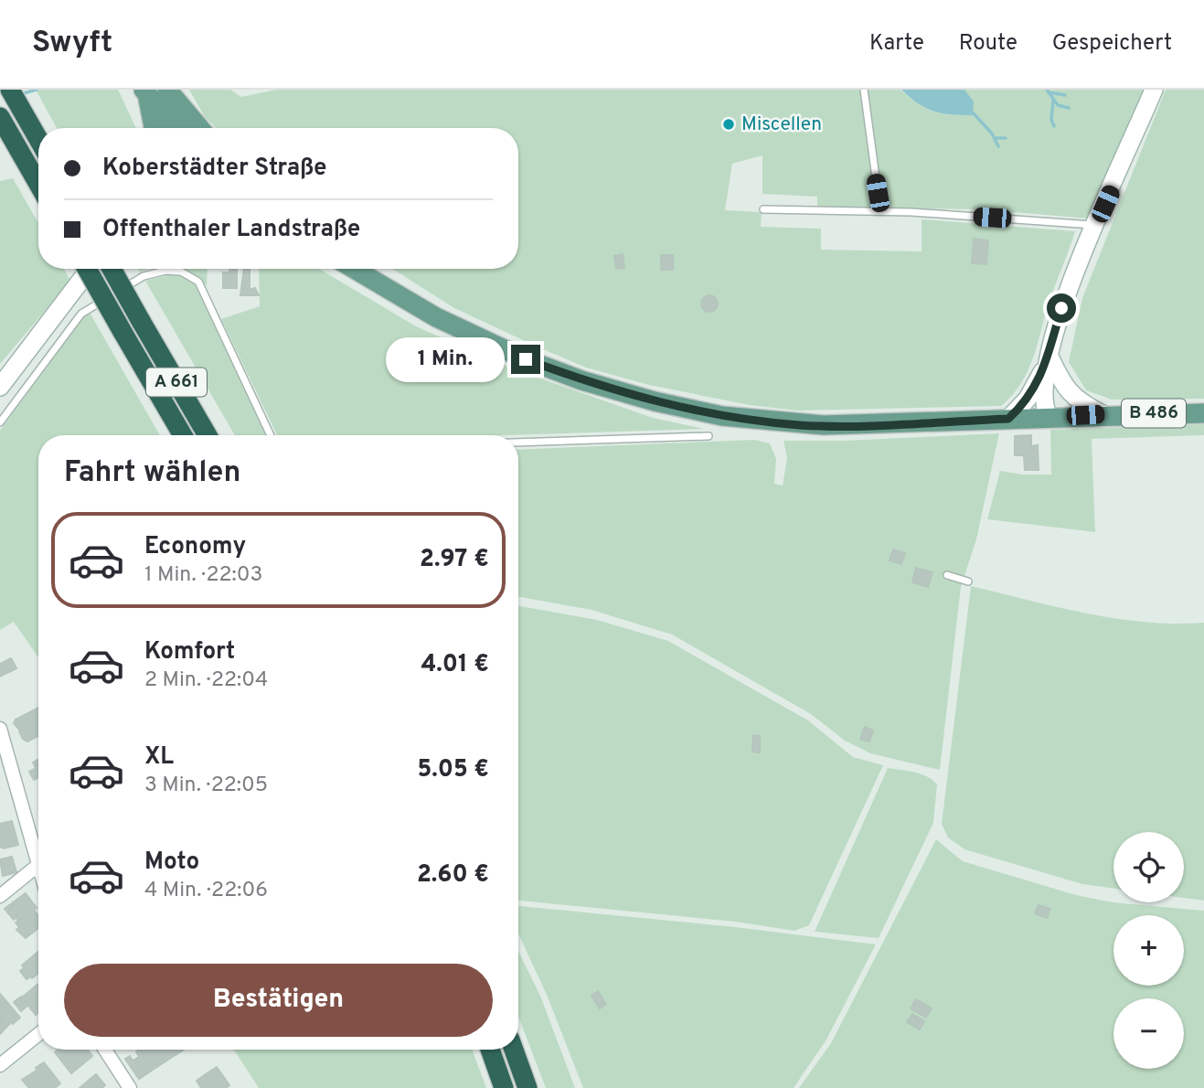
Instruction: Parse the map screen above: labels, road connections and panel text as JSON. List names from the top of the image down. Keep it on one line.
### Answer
{"streets":{"highway":["A 661"],"main road":["B 486"]},"places":["Miscellen"],"page":{"header":"Swyft","nav":["Karte","Route","Gespeichert"],"banner":["Koberstädter Straße","Offenthaler Landstraße"],"bubble":"1 Min.","heading":"Fahrt wählen","list":[{"name":"Economy","note":"1 Min. · 22:03","value":"2.97 €"},{"name":"Komfort","note":"2 Min. · 22:04","value":"4.01 €"},{"name":"XL","note":"3 Min. · 22:05","value":"5.05 €"},{"name":"Moto","note":"4 Min. · 22:06","value":"2.60 €"}],"map_buttons":["+","−"],"buttons":"Bestätigen"}}
